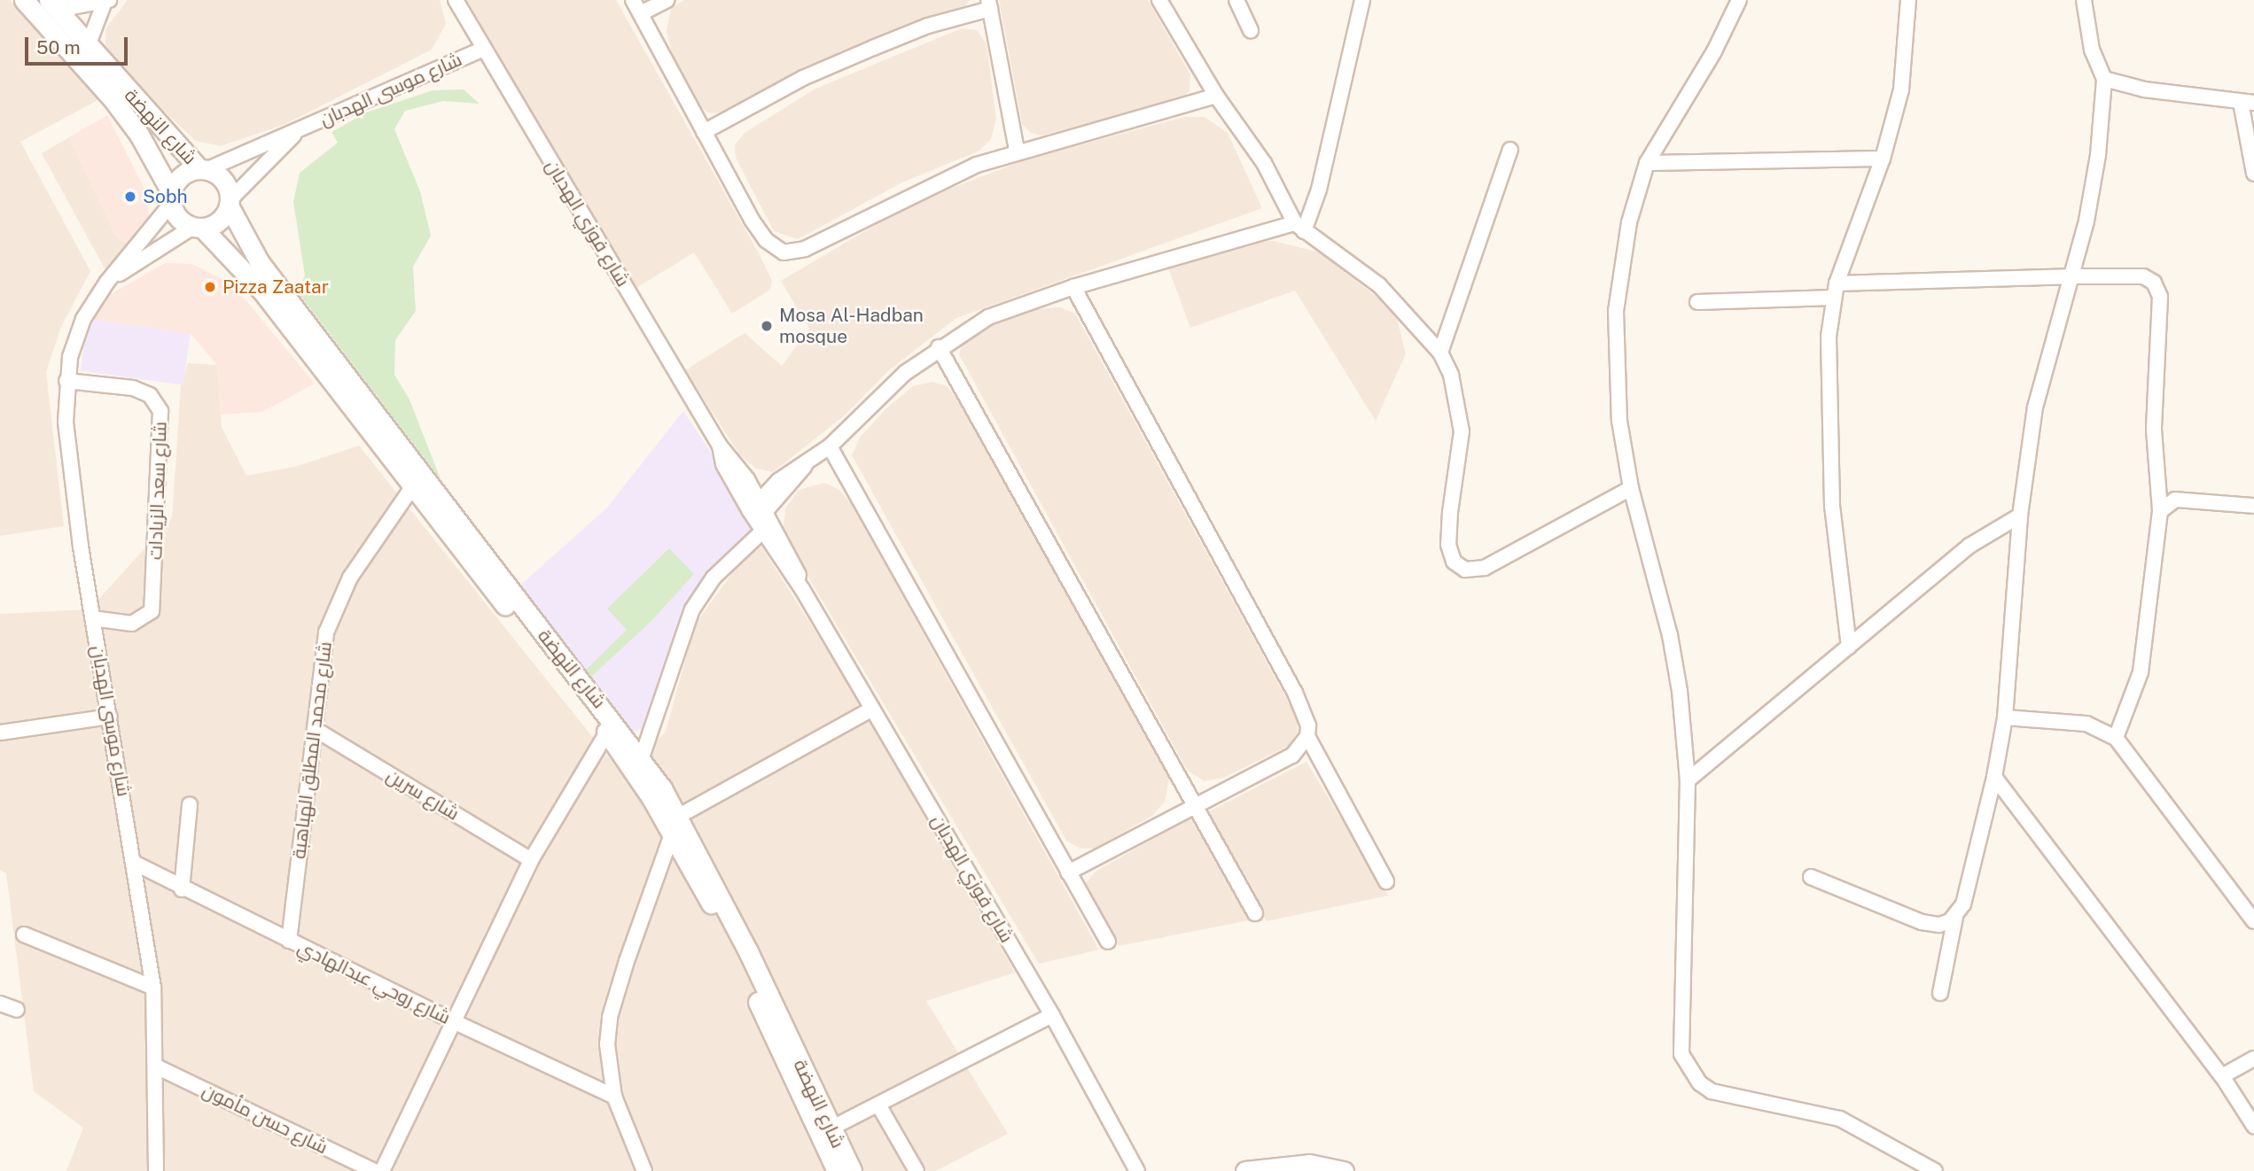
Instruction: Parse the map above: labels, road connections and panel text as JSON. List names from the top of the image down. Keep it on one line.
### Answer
{"streets":{"street":["شارع موسى الهدبان","شارع النهضة","شارع فوزي الهدبان","شارع سعد الزيادات","شارع محمد المطلق الهباهبة","شارع سرين","شارع روحي عبدالهادي","شارع حسن مأمون"]},"crossings":[["شارع موسى الهدبان","شارع النهضة"],["شارع موسى الهدبان","شارع فوزي الهدبان"],["شارع موسى الهدبان","شارع سعد الزيادات"],["شارع موسى الهدبان","شارع روحي عبدالهادي"],["شارع موسى الهدبان","شارع حسن مأمون"],["شارع النهضة","شارع محمد المطلق الهباهبة"],["شارع محمد المطلق الهباهبة","شارع سرين"],["شارع محمد المطلق الهباهبة","شارع روحي عبدالهادي"]],"places":["Sobh","Pizza Zaatar","Mosa Al-Hadban mosque"],"scale_bar":"50 m"}
